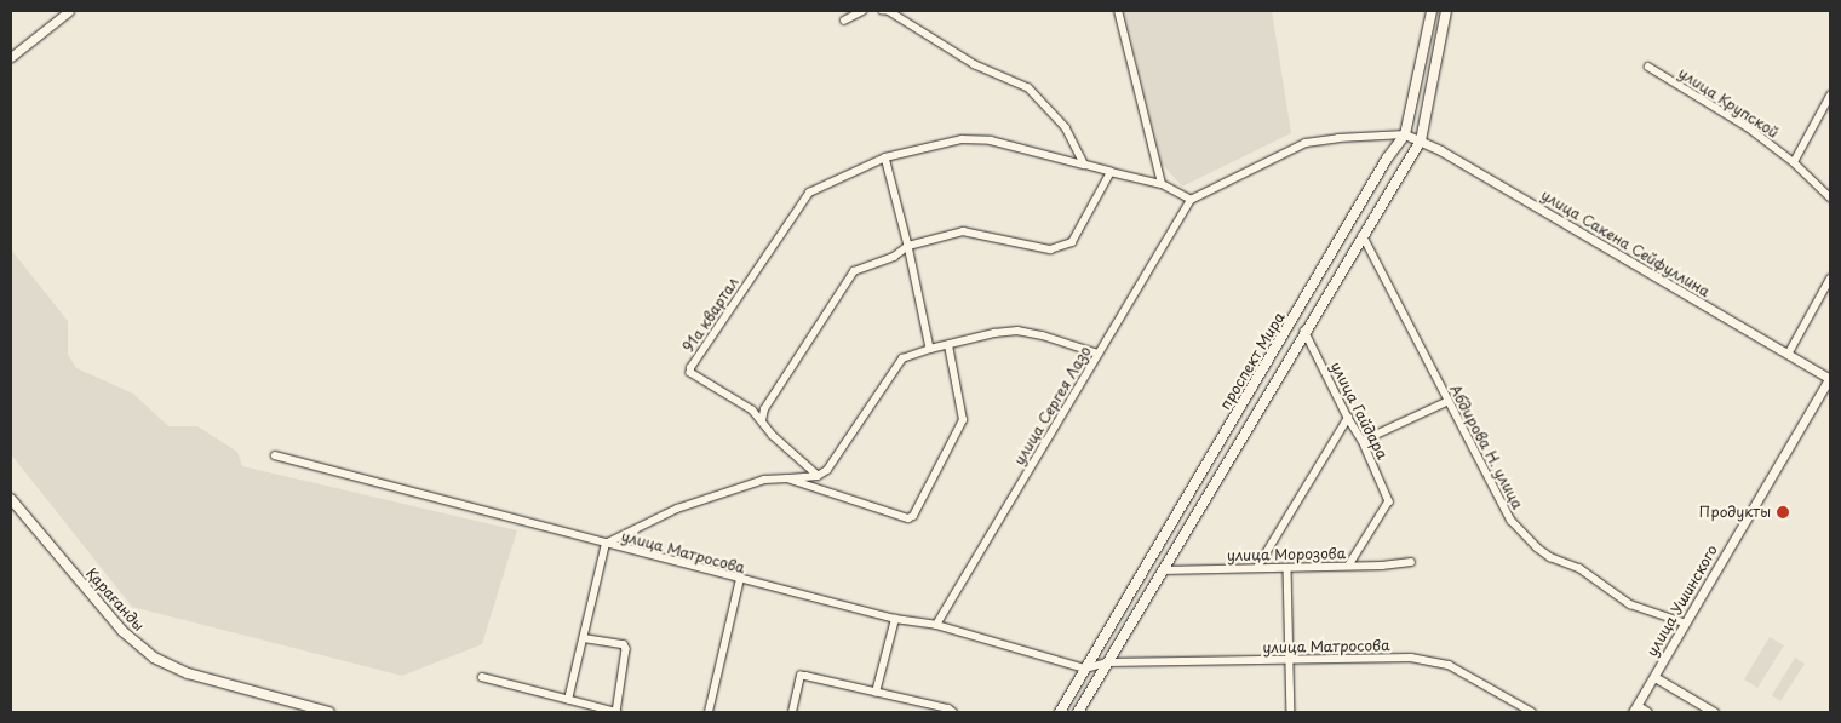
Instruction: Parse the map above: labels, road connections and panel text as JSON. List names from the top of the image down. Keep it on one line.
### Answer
{"streets":{"main road":["проспект Мира","Қарағанды"],"street":["улица Крупской","улица Сакена Сейфуллина","91а квартал","улица Сергея Лазо","улица Гайдара","Абдирова Н. улица","улица Матросова","улица Морозова","улица Ушинского"]},"crossings":[["улица Сакена Сейфуллина","проспект Мира"],["улица Сакена Сейфуллина","улица Ушинского"],["проспект Мира","улица Гайдара"],["проспект Мира","Абдирова Н. улица"],["проспект Мира","улица Матросова"],["проспект Мира","улица Морозова"],["улица Сергея Лазо","улица Матросова"],["улица Гайдара","улица Морозова"],["Абдирова Н. улица","улица Ушинского"]],"places":["Продукты"]}
